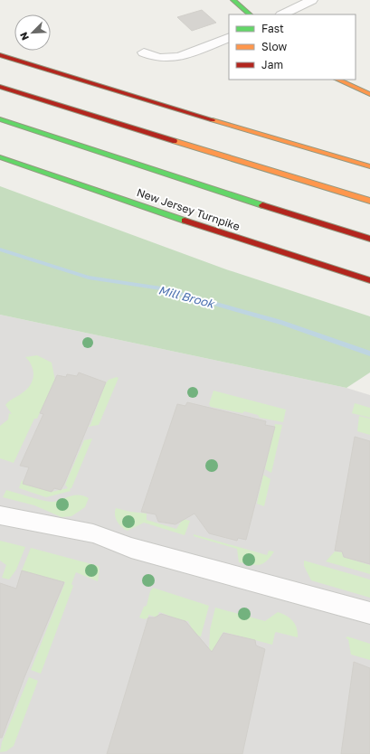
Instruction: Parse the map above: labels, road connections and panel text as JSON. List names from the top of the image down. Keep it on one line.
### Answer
{"streets":{"main road":["New Jersey Turnpike"]},"water":["Mill Brook"],"legend":["Fast","Slow","Jam"],"north":"bottom left"}
